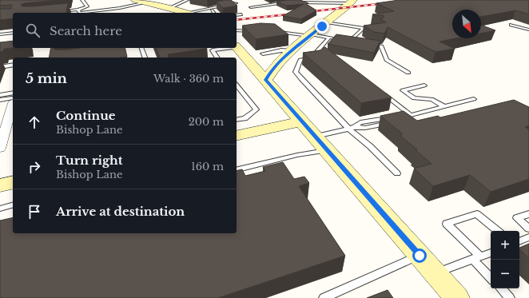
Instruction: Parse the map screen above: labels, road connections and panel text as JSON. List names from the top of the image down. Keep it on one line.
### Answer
{"north":"bottom right","page":{"search":"Search here","heading":["5 min","Walk · 360 m"],"list":[["Continue","Bishop Lane","200 m"],["Turn right","Bishop Lane","160 m"],"Arrive at destination"],"map_buttons":["+","−"]}}
